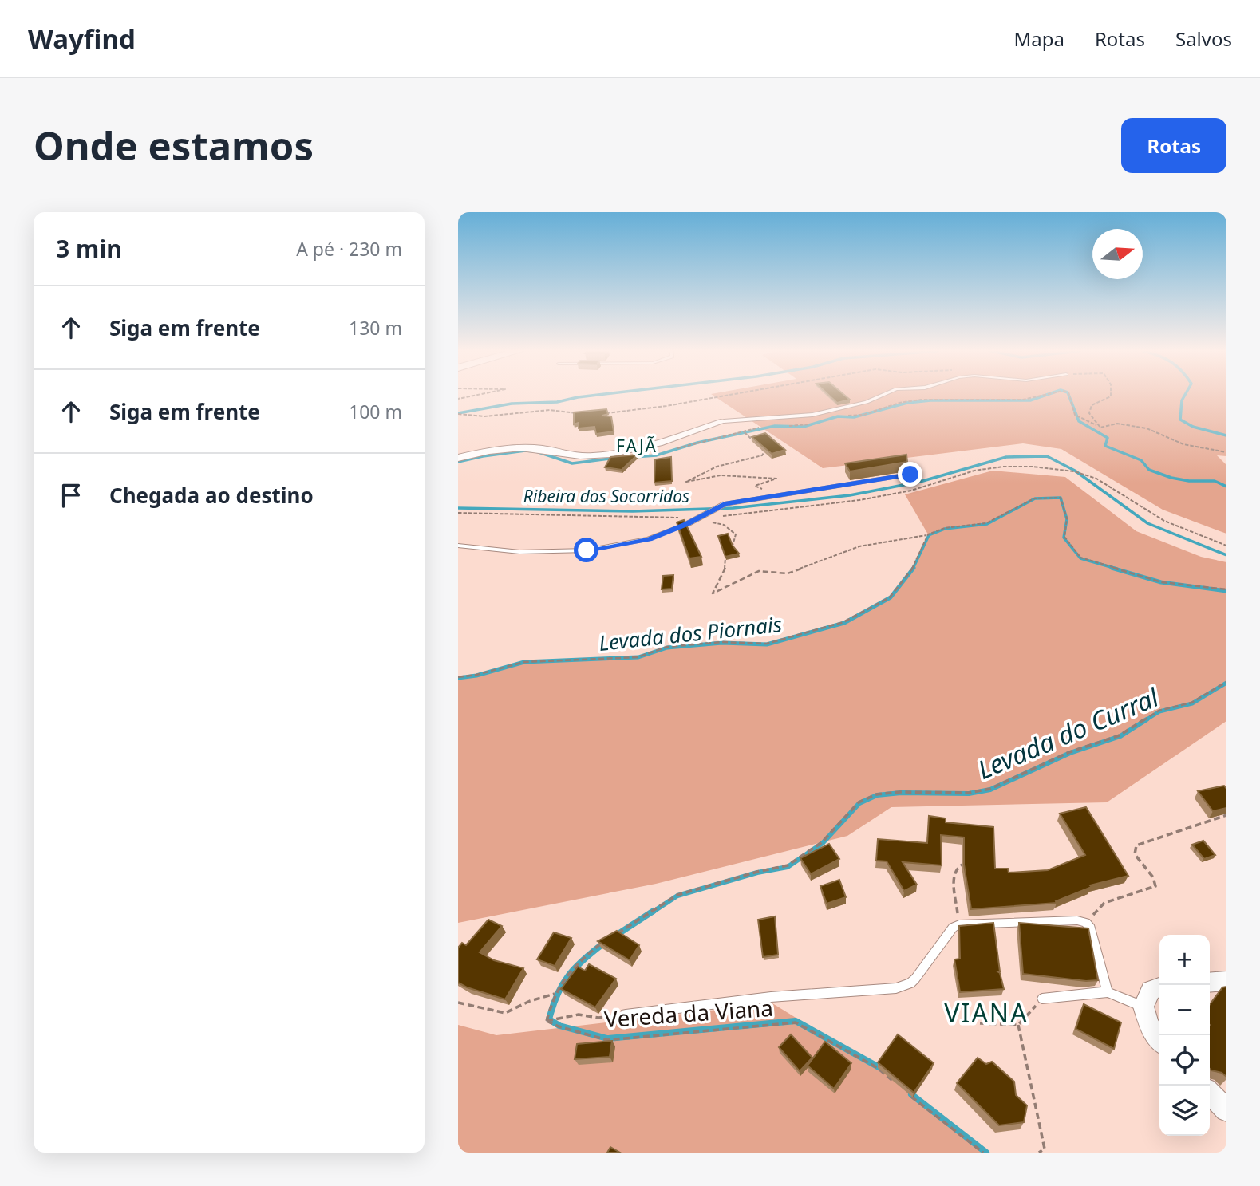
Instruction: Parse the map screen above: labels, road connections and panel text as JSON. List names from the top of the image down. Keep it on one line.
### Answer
{"streets":{"path":["Vereda da Viana"]},"districts":["FAJÃ","VIANA"],"water":["Ribeira dos Socorridos","Levada dos Piornais","Levada do Curral"],"north":"right","page":{"header":"Wayfind","nav":["Mapa","Rotas","Salvos"],"buttons":"Rotas","title":"Onde estamos","heading":["3 min","A pé · 230 m"],"list":[["Siga em frente","130 m"],["Siga em frente","100 m"],"Chegada ao destino"],"map_buttons":["+","−"]}}
